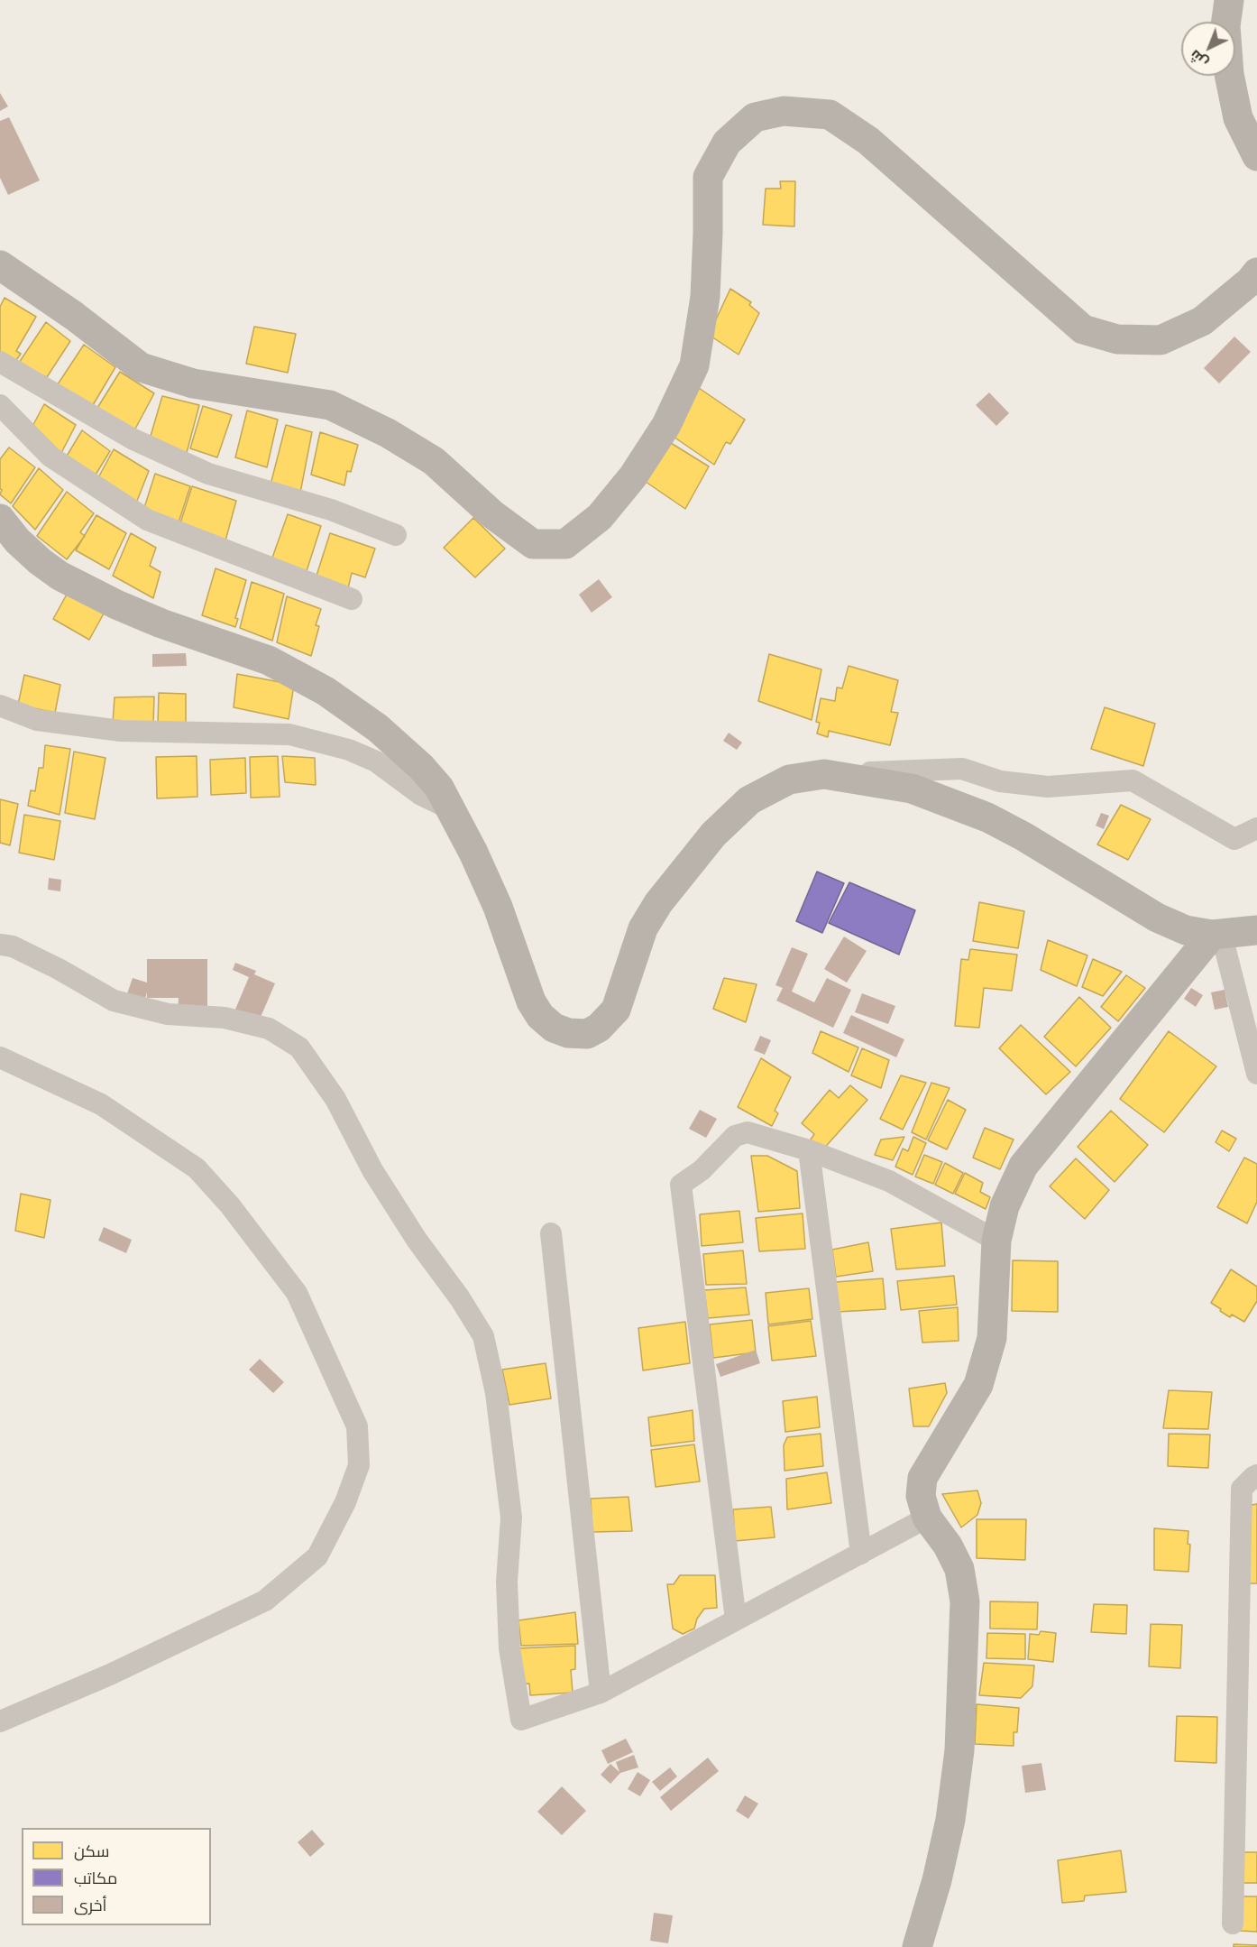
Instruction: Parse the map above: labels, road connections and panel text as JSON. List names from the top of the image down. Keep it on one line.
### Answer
{"legend":["سكن","مكاتب","أخرى"],"north":"bottom left"}
